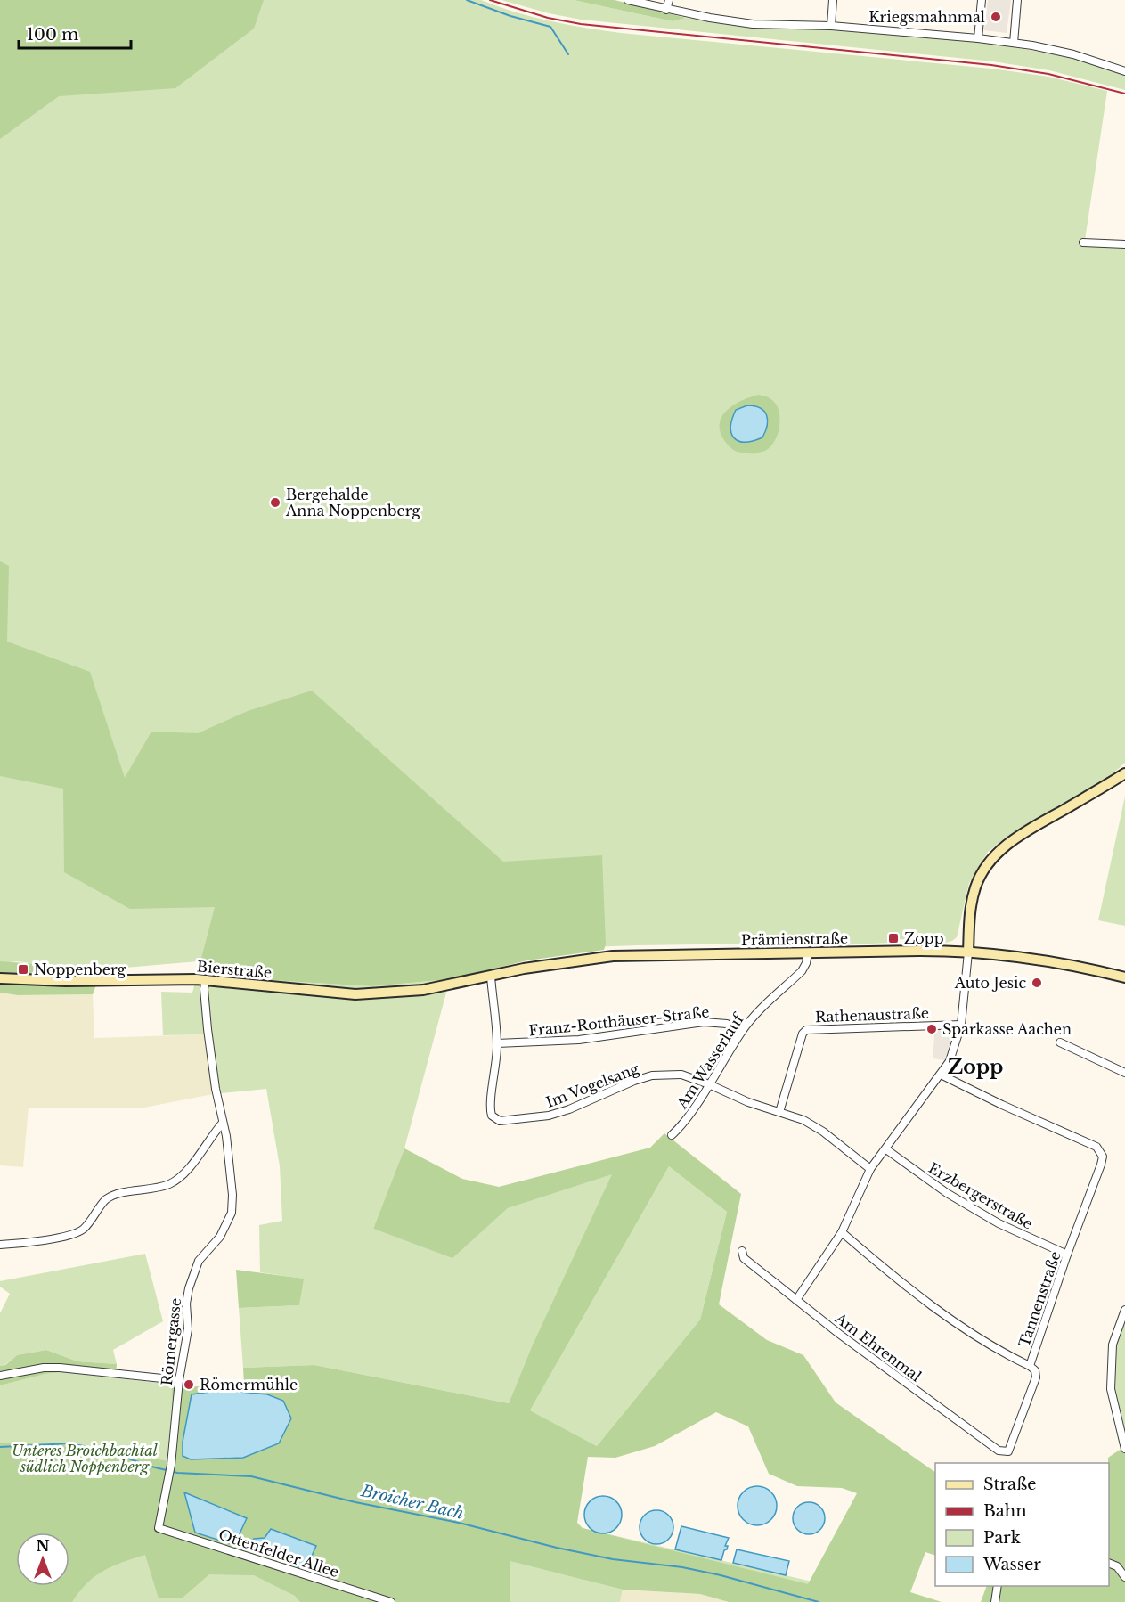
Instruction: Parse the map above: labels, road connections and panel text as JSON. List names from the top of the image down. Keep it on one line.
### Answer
{"streets":{"main road":["Prämienstraße","Bierstraße"],"street":["Rathenaustraße","Franz-Rotthäuser-Straße","Am Wasserlauf","Im Vogelsang","Erzbergerstraße","Tannenstraße","Römergasse","Am Ehrenmal","Ottenfelder Allee"]},"crossings":[["Prämienstraße","Bierstraße"],["Prämienstraße","Am Wasserlauf"],["Bierstraße","Römergasse"],["Franz-Rotthäuser-Straße","Am Wasserlauf"],["Franz-Rotthäuser-Straße","Im Vogelsang"],["Am Wasserlauf","Im Vogelsang"],["Erzbergerstraße","Tannenstraße"],["Tannenstraße","Am Ehrenmal"],["Römergasse","Ottenfelder Allee"]],"districts":["Zopp"],"water":["Broicher Bach"],"parks":["Unteres Broichbachtal südlich Noppenberg"],"places":{"other":["Kriegsmahnmal","Bergehalde Anna Noppenberg","Auto Jesic","Sparkasse Aachen","Römermühle"],"transit":["Zopp","Noppenberg"]},"legend":["Straße","Bahn","Park","Wasser"],"scale_bar":"100 m","north":"top"}
